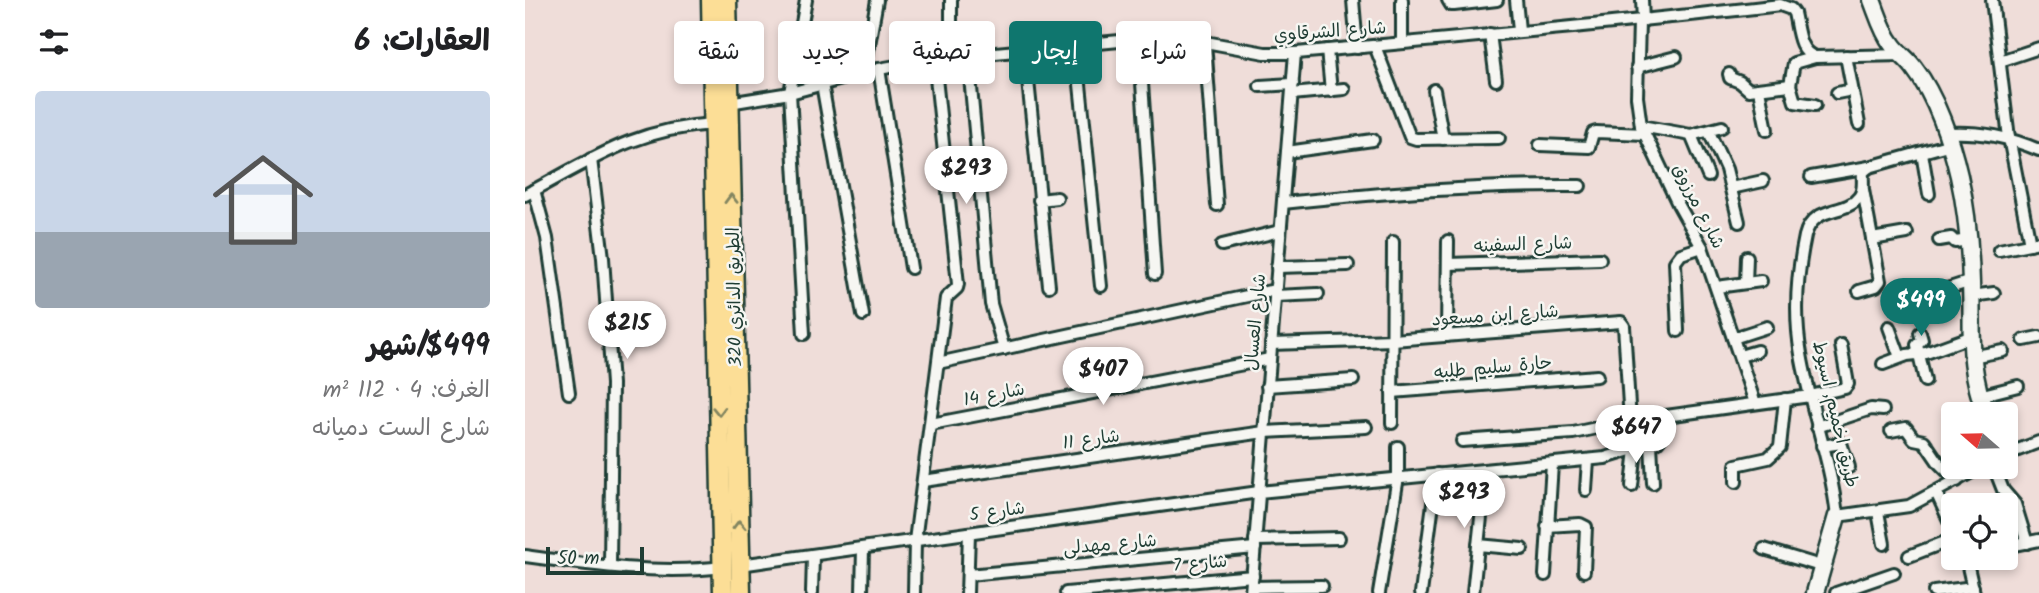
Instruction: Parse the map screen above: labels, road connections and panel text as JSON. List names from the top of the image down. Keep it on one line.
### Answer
{"streets":{"main road":["الطريق الدائري 320"],"street":["شارع الشرقاوي","شارع مرزوق","شارع السفينه","شارع ابن مسعود","شارع العسال","حارة سليم طلبه","شارع 14","طريق اخميم, اسيوط","شارع 11","شارع 5","شارع مهدلى","شارع 7"]},"crossings":[["شارع الشرقاوي","شارع مرزوق"],["شارع الشرقاوي","الطريق الدائري 320"],["شارع الشرقاوي","شارع العسال"],["الطريق الدائري 320","شارع 5"],["شارع ابن مسعود","شارع العسال"],["شارع العسال","شارع 14"],["شارع العسال","شارع 11"],["شارع العسال","شارع 5"],["شارع العسال","شارع مهدلى"],["شارع العسال","شارع 7"]],"scale_bar":"50 m","north":"left","page":{"heading":"العقارات: 6","chip":["شراء","إيجار","تصفية","جديد","شقة"],"list":[{"name":"$499/شهر","note":"الغرف: 4 · 112 m² · شارع الست دميانه"}],"price":["$293","$499","$215","$407","$647","$293"],"scale":"50 m"}}
